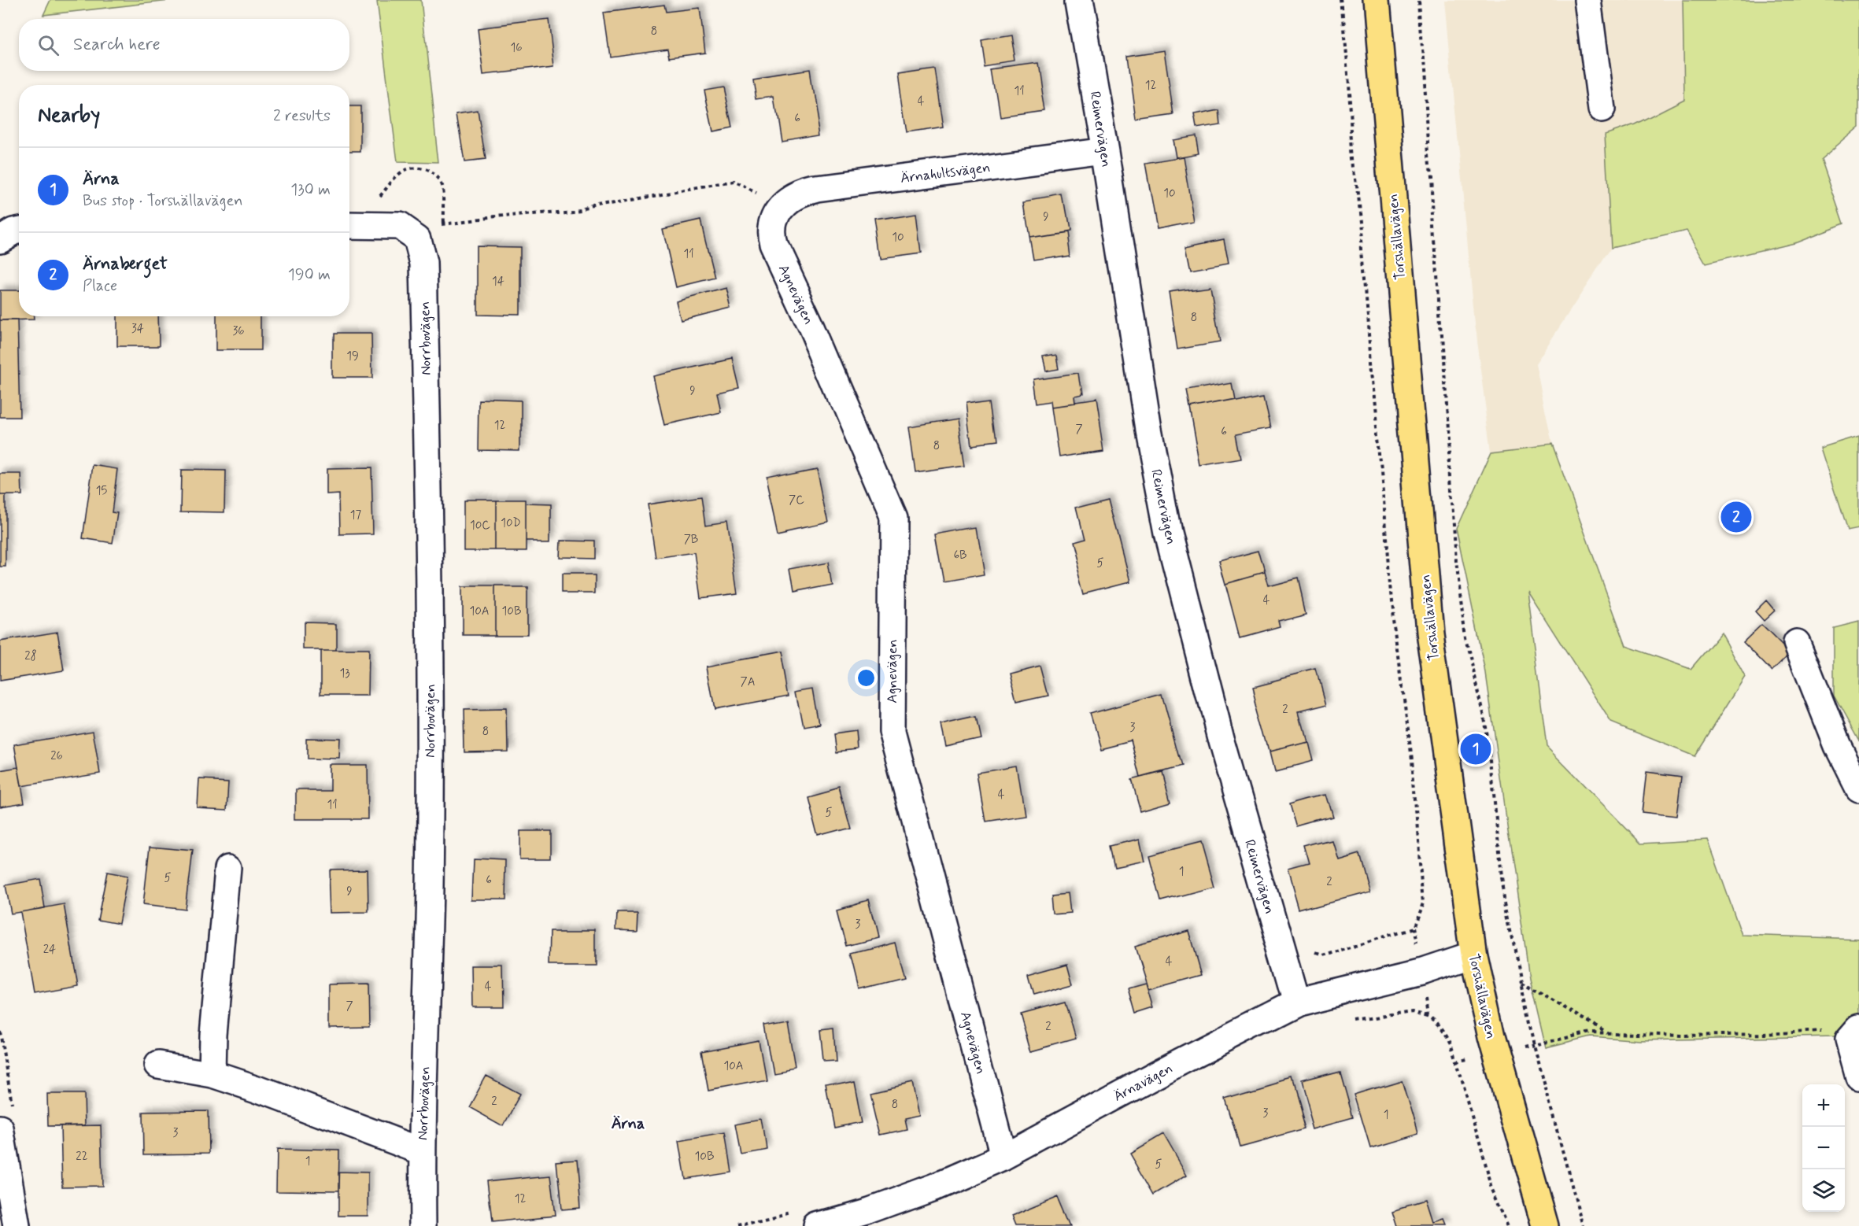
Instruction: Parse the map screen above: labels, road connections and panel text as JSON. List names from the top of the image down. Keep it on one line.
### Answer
{"streets":{"main road":["Torshällavägen"],"street":["Reimervägen","Ärnahultsvägen","Agnevägen","Norrbovägen","Ärnavägen"]},"crossings":[["Reimervägen","Ärnahultsvägen"],["Reimervägen","Ärnavägen"],["Ärnahultsvägen","Agnevägen"],["Torshällavägen","Ärnavägen"],["Agnevägen","Ärnavägen"]],"districts":["Ärna"],"house_numbers":["8","16","12","11","4","6","10","9","10","11","14","8","34","36","19","9","12","7","6","8","15","7C","17","10D","10C","7B","6B","5","4","10A","10B","28","13","7A","2","3","8","26","4","11","5","1","5","6","2","9","3","24","4","4","7","2","10A","2","8","3","1","3","22","10B","1","5","12"],"page":{"search":"Search here","heading":["Nearby","2 results"],"list":[{"mark":"1","name":"Ärna","note":"Bus stop · Torshällavägen","value":"130 m"},{"mark":"2","name":"Ärnaberget","note":"Place","value":"190 m"}],"pins":["2","1"],"map_buttons":["+","−"]}}
